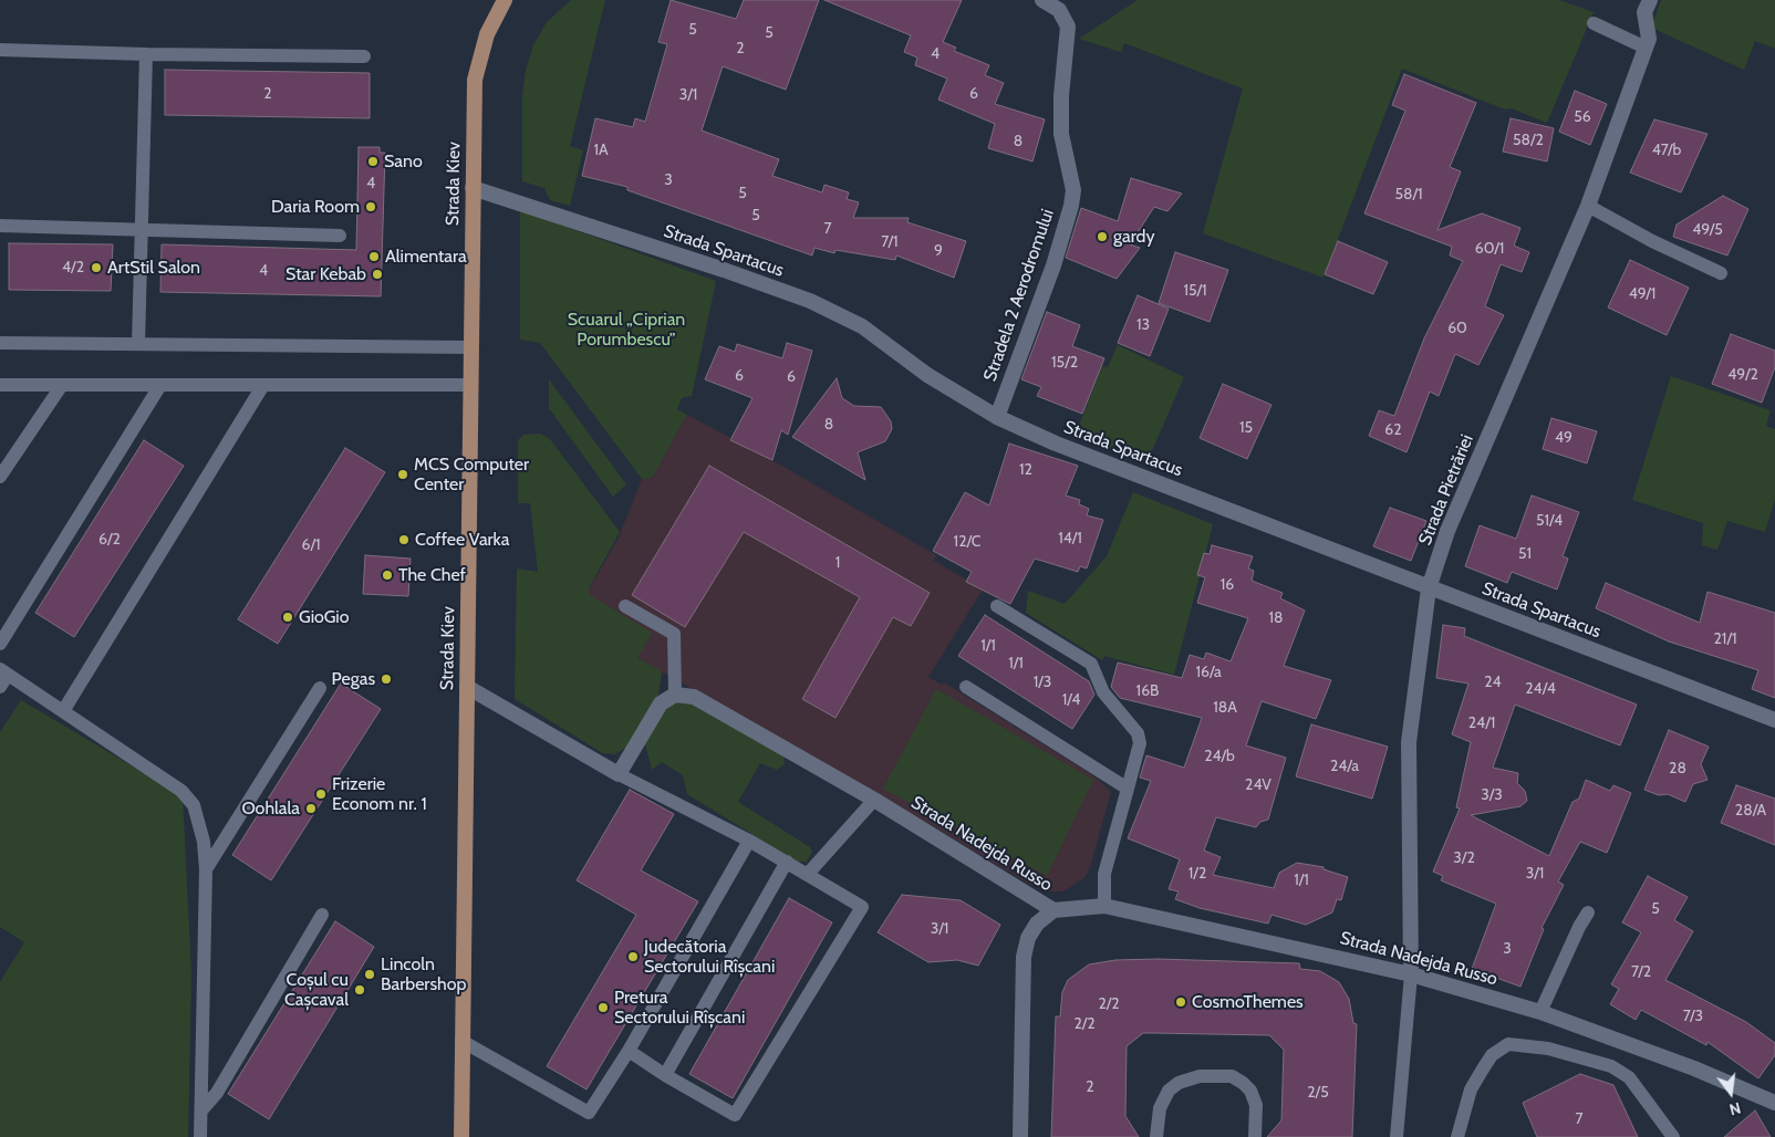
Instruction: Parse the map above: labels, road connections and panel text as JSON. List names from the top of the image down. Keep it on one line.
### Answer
{"streets":{"main road":["Strada Kiev"],"street":["Strada Spartacus","Stradela 2 Aerodromului","Strada Pietrăriei","Strada Nadejda Russo"]},"crossings":[["Strada Kiev","Strada Spartacus"],["Strada Spartacus","Stradela 2 Aerodromului"],["Strada Spartacus","Strada Pietrăriei"],["Strada Pietrăriei","Strada Nadejda Russo"]],"parks":["Scuarul „Ciprian Porumbescu”"],"places":["Sano","Daria Room","gardy","Alimentara","ArtStil Salon","Star Kebab","MCS Computer Center","Coffee Varka","The Chef","GioGio","Pegas","Frizerie Econom nr. 1","Oohlala","Judecătoria Sectorului Rîșcani","Lincoln Barbershop","Coșul cu Cașcaval","CosmoThemes","Pretura Sectorului Rîșcani"],"house_numbers":["5","5","2","4","2","6","3/1","56","58/2","8","1A","47/b","3","4","5","58/1","5","7","49/5","7/1","60/1","9","4/2","4","15/1","49/1","13","60","15/2","49/2","6","6","8","15","62","49","12","51/4","14/1","6/2","12/C","6/1","51","1","16","18","21/1","1/1","1/1","16/a","1/3","24","24/4","16B","1/4","18A","24/1","24/b","24/a","28","24V","3/3","28/A","3/2","1/2","3/1","1/1","5","3/1","3","7/2","2/2","7/3","2/2","2","2/5","7"],"north":"bottom"}
